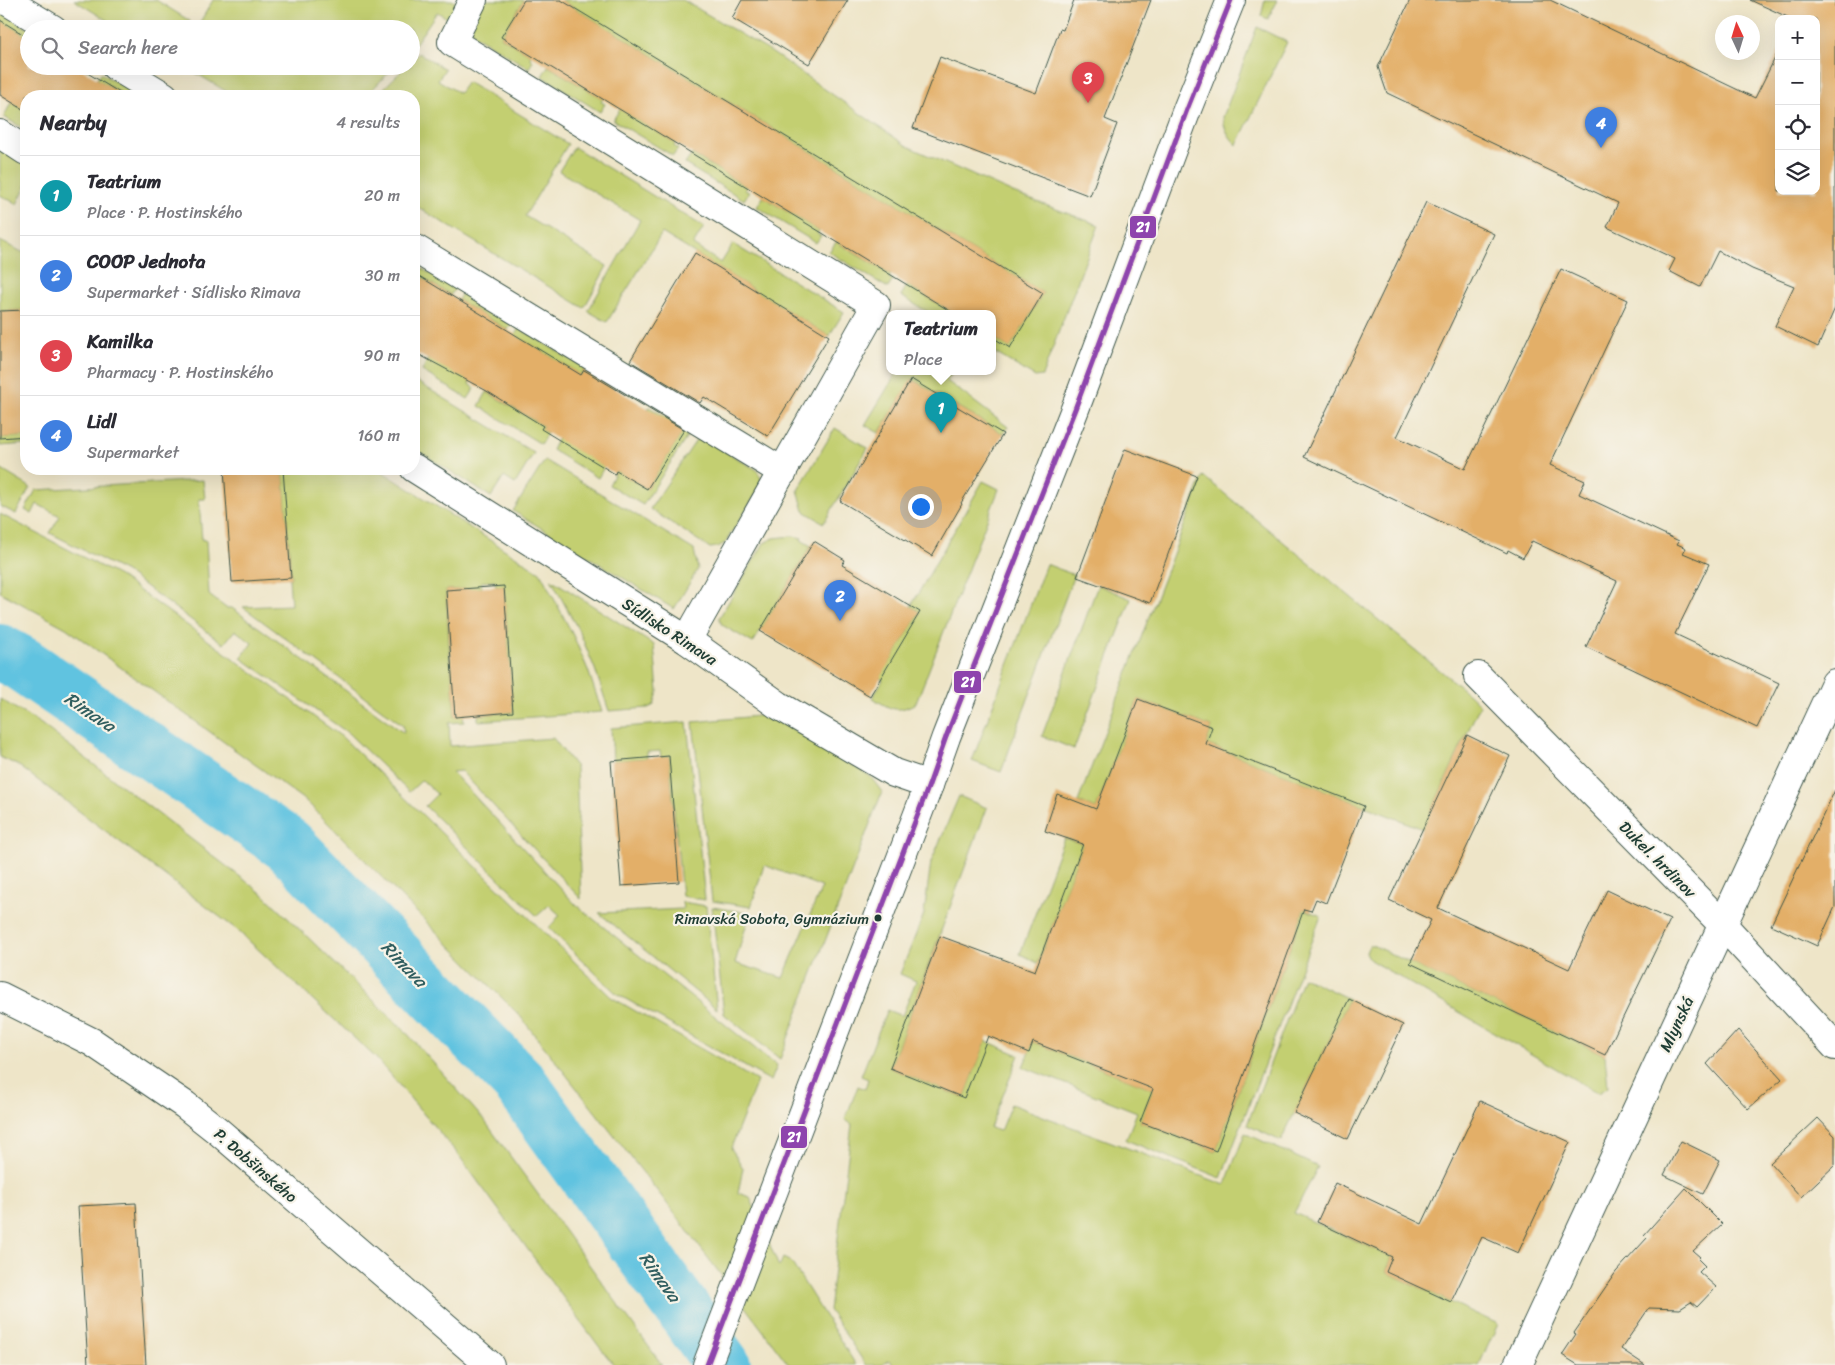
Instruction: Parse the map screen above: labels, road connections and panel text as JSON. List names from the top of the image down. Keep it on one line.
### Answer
{"streets":{"street":["Sídlisko Rimava","Dukel. hrdinov","Mlynská","P. Dobšinského"]},"crossings":[["Dukel. hrdinov","Mlynská"]],"water":["Rimava"],"places":["Rimavská Sobota, Gymnázium"],"lines":["transit line 21"],"north":"top","page":{"map_buttons":["+","−"],"search":"Search here","pins":["3","4","1","2"],"heading":["Nearby","4 results"],"list":[{"mark":"1","name":"Teatrium","note":"Place · P. Hostinského","value":"20 m"},{"mark":"2","name":"COOP Jednota","note":"Supermarket · Sídlisko Rimava","value":"30 m"},{"mark":"3","name":"Kamilka","note":"Pharmacy · P. Hostinského","value":"90 m"},{"mark":"4","name":"Lidl","note":"Supermarket","value":"160 m"}],"popup":["Teatrium","Place"]}}
